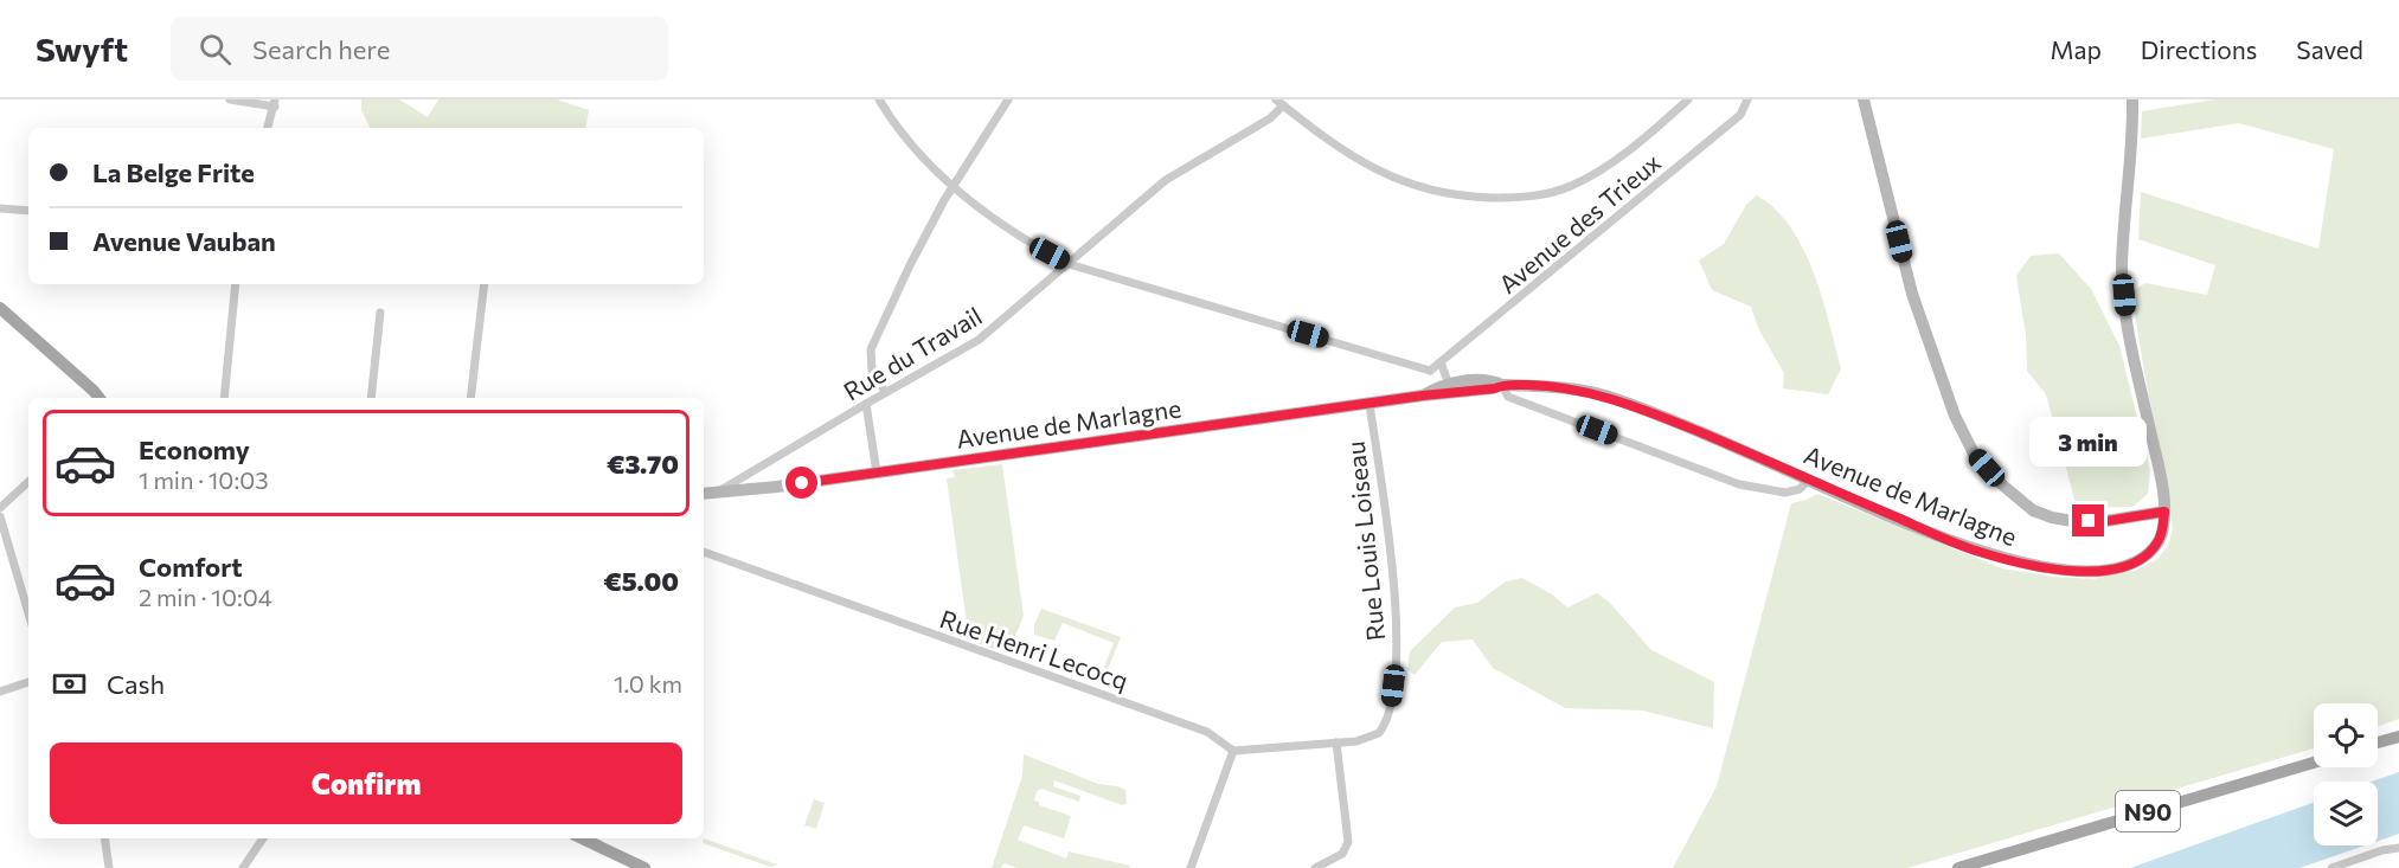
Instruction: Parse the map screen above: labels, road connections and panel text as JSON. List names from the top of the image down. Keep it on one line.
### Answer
{"streets":{"main road":["Avenue de Marlagne","N90"],"street":["Avenue des Trieux","Rue du Travail","Rue Louis Loiseau","Rue Henri Lecocq"]},"crossings":[["Rue du Travail","Avenue de Marlagne"],["Avenue de Marlagne","Rue Louis Loiseau"]],"page":{"header":"Swyft","search":"Search here","nav":["Map","Directions","Saved"],"banner":["La Belge Frite","Avenue Vauban"],"list":[{"name":"Economy","note":"1 min · 10:03","value":"€3.70"},{"name":"Comfort","note":"2 min · 10:04","value":"€5.00"}],"bubble":"3 min","pay":["Cash","1.0 km"],"buttons":"Confirm"}}
